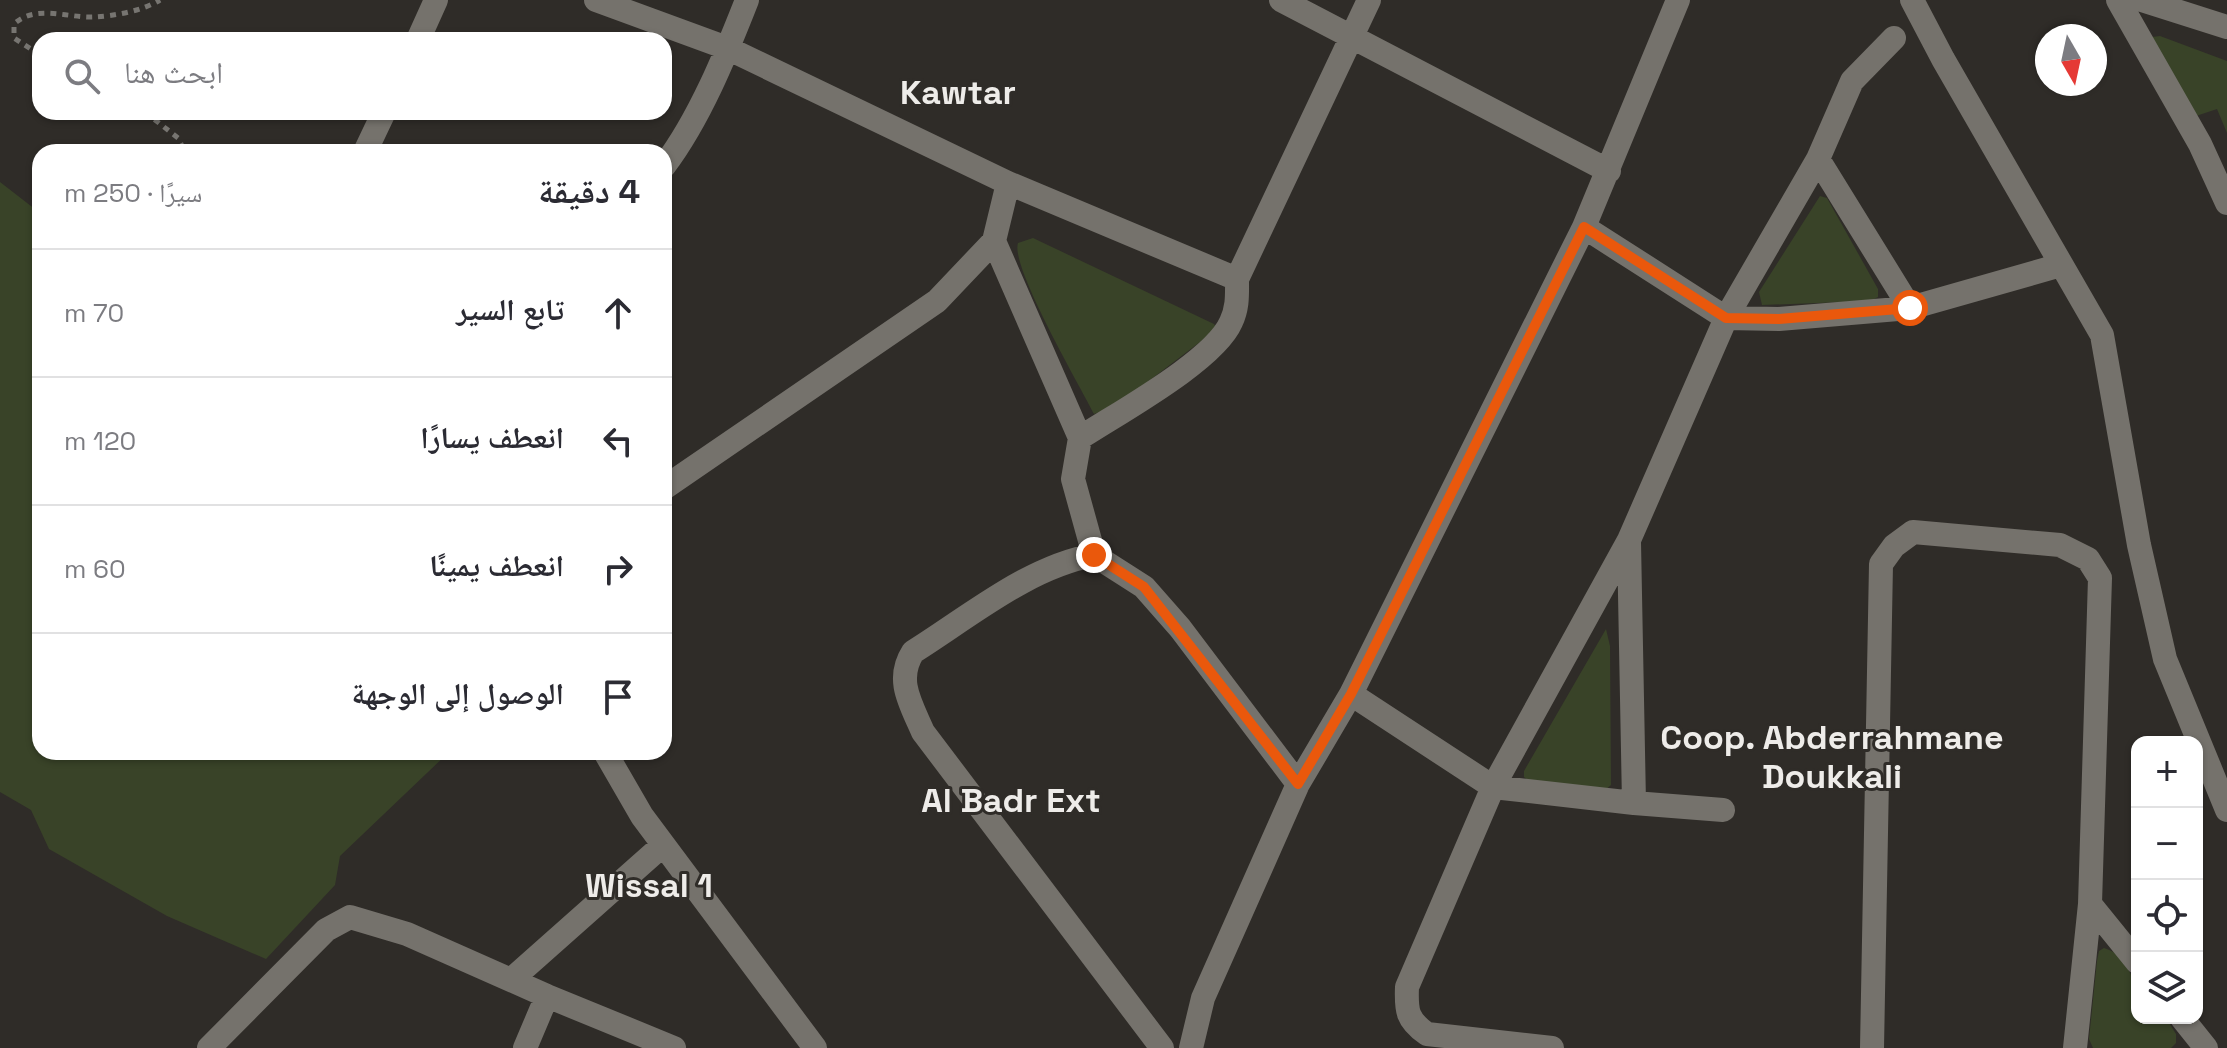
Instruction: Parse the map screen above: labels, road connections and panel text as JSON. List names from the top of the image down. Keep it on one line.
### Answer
{"districts":["Kawtar","Coop. Abderrahmane Doukkali","Al Badr Ext","Wissal 1"],"north":"bottom","page":{"search":"ابحث هنا","heading":["4 دقيقة","سيرًا · 250 m"],"list":[["تابع السير","70 m"],["انعطف يسارًا","120 m"],["انعطف يمينًا","60 m"],"الوصول إلى الوجهة"],"map_buttons":["+","−"]}}
